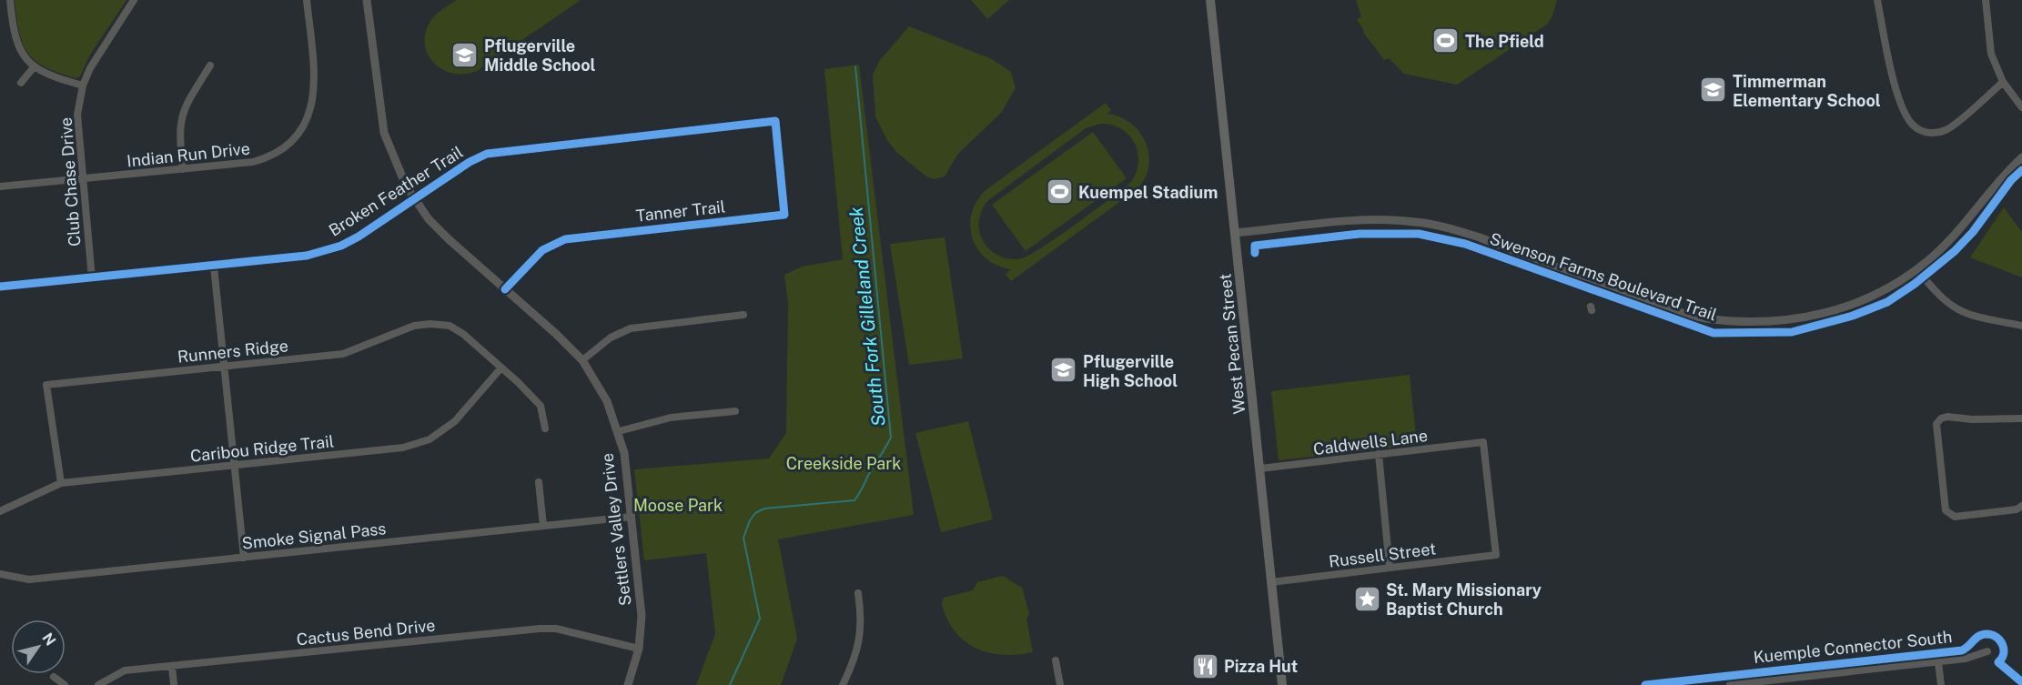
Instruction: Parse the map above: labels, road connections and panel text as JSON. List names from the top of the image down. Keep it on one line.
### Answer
{"streets":{"main road":["West Pecan Street"],"street":["Indian Run Drive","Club Chase Drive","Broken Feather Trail","Tanner Trail","Runners Ridge","Caldwells Lane","Caribou Ridge Trail","Settlers Valley Drive","Smoke Signal Pass","Russell Street","Cactus Bend Drive"],"cycle path":["Swenson Farms Boulevard Trail","Kuemple Connector South"]},"crossings":[["Indian Run Drive","Club Chase Drive"],["Club Chase Drive","Broken Feather Trail"],["Broken Feather Trail","Tanner Trail"],["Broken Feather Trail","Settlers Valley Drive"],["Tanner Trail","Settlers Valley Drive"],["West Pecan Street","Caldwells Lane"],["West Pecan Street","Russell Street"],["Runners Ridge","Caribou Ridge Trail"],["Caldwells Lane","Russell Street"],["Settlers Valley Drive","Smoke Signal Pass"],["Settlers Valley Drive","Cactus Bend Drive"]],"water":["South Fork Gilleland Creek"],"parks":["Creekside Park","Moose Park"],"places":{"sports":["The Pfield","Kuempel Stadium"],"school or university":["Pflugerville Middle School","Timmerman Elementary School","Pflugerville High School"],"place":["St. Mary Missionary Baptist Church"],"restaurant":["Pizza Hut"]},"north":"top right"}
